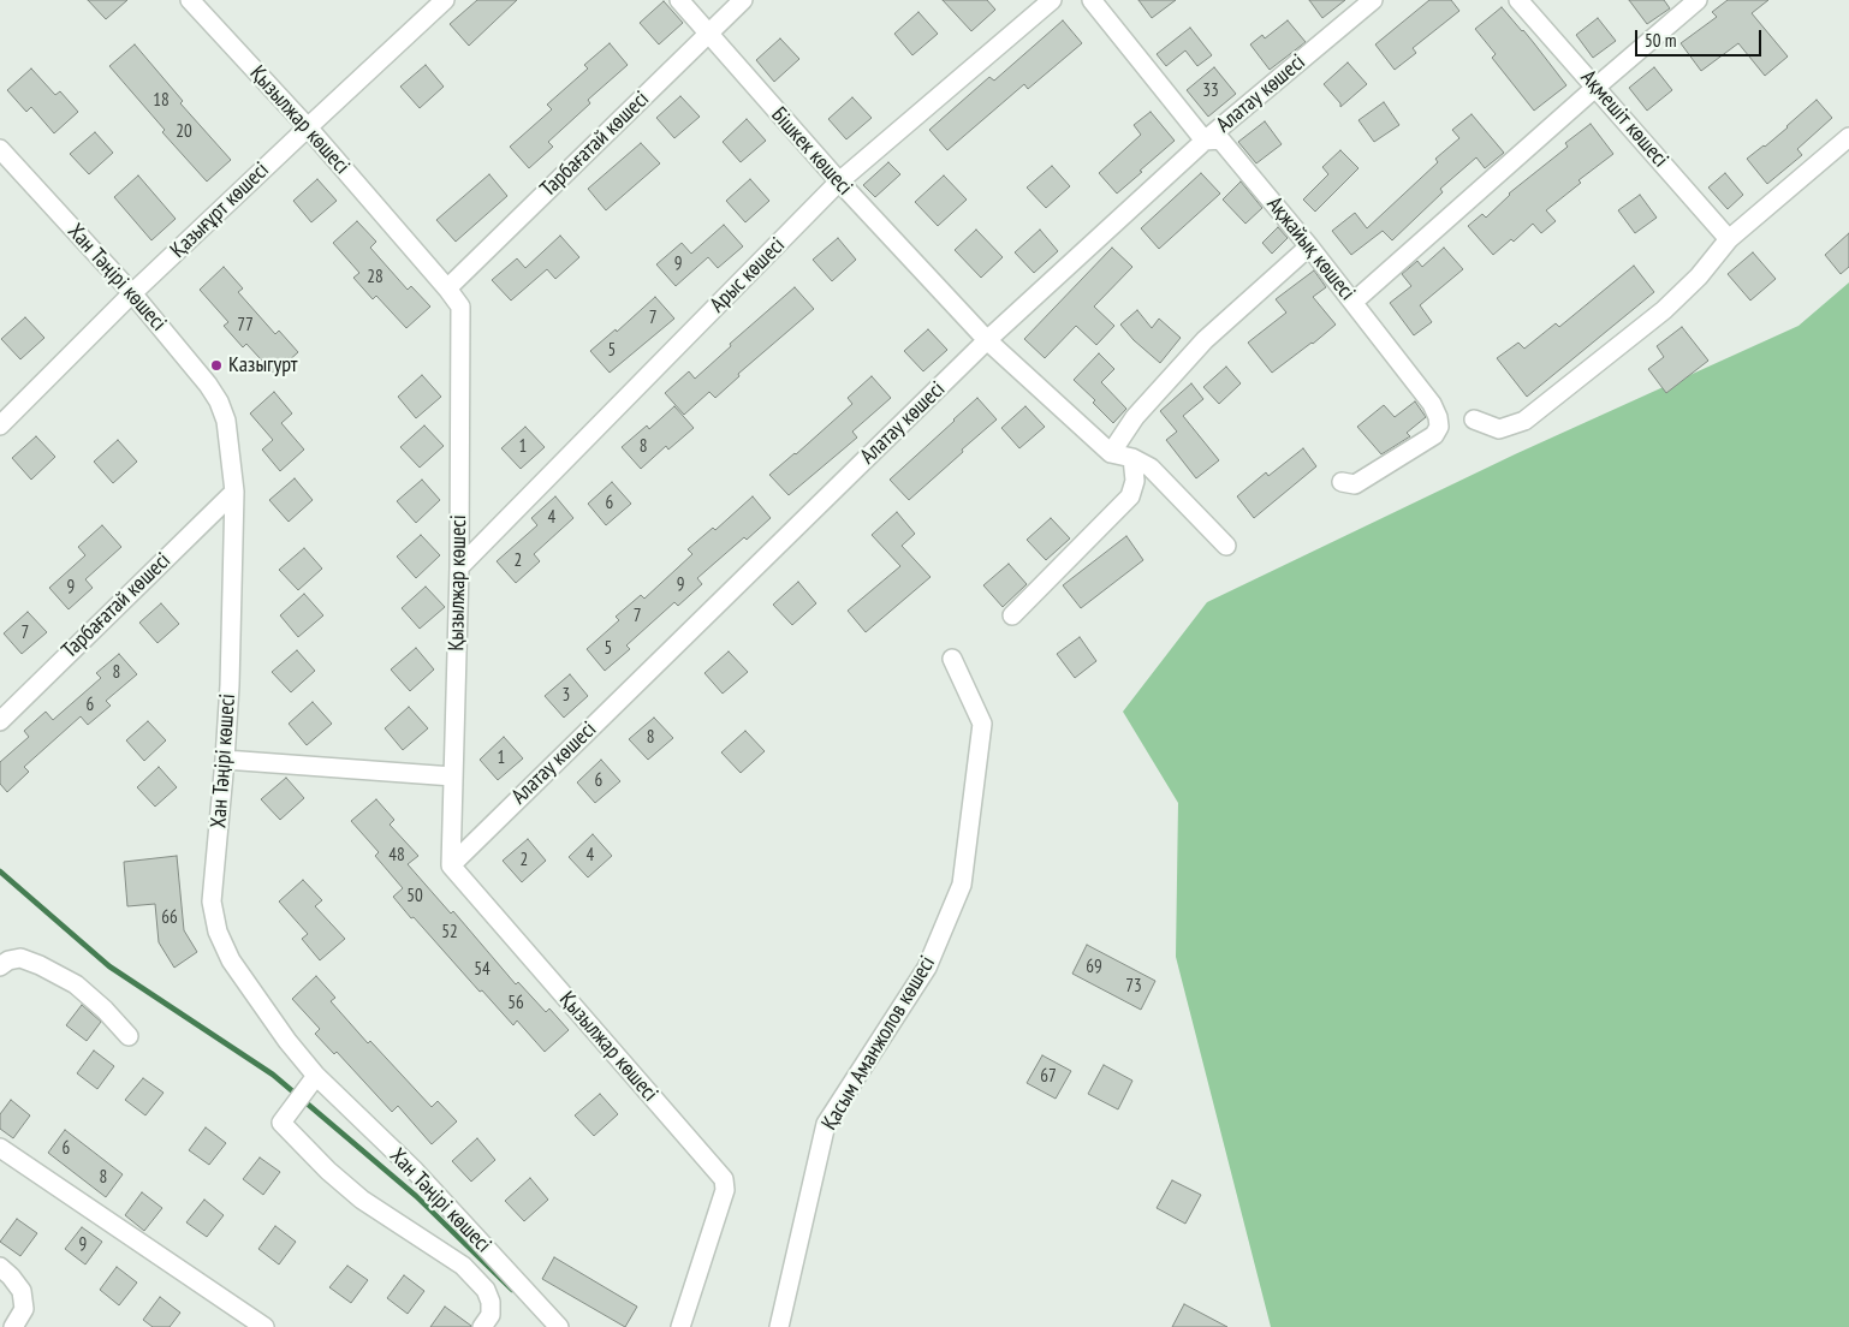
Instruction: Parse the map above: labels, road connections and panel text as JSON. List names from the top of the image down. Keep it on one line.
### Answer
{"streets":{"street":["Алатау көшесі","Ақмешіт көшесі","Қызылжар көшесі","Тарбағатай көшесі","Бішкек көшесі","Қазығұрт көшесі","Ақжайық көшесі","Арыс көшесі","Хан Тәңірі көшесі","Қасым Аманжолов көшесі"]},"crossings":[["Алатау көшесі","Қызылжар көшесі"],["Алатау көшесі","Бішкек көшесі"],["Алатау көшесі","Ақжайық көшесі"],["Қызылжар көшесі","Тарбағатай көшесі"],["Қызылжар көшесі","Қазығұрт көшесі"],["Қызылжар көшесі","Арыс көшесі"],["Тарбағатай көшесі","Бішкек көшесі"],["Тарбағатай көшесі","Хан Тәңірі көшесі"],["Бішкек көшесі","Арыс көшесі"],["Қазығұрт көшесі","Хан Тәңірі көшесі"]],"places":["Казыгурт"],"house_numbers":["33","18","20","9","28","7","77","5","1","8","6","4","2","9","9","7","7","5","8","3","6","8","1","6","48","4","2","50","66","52","69","54","73","56","67","6","8","9"],"scale_bar":"50 m"}
